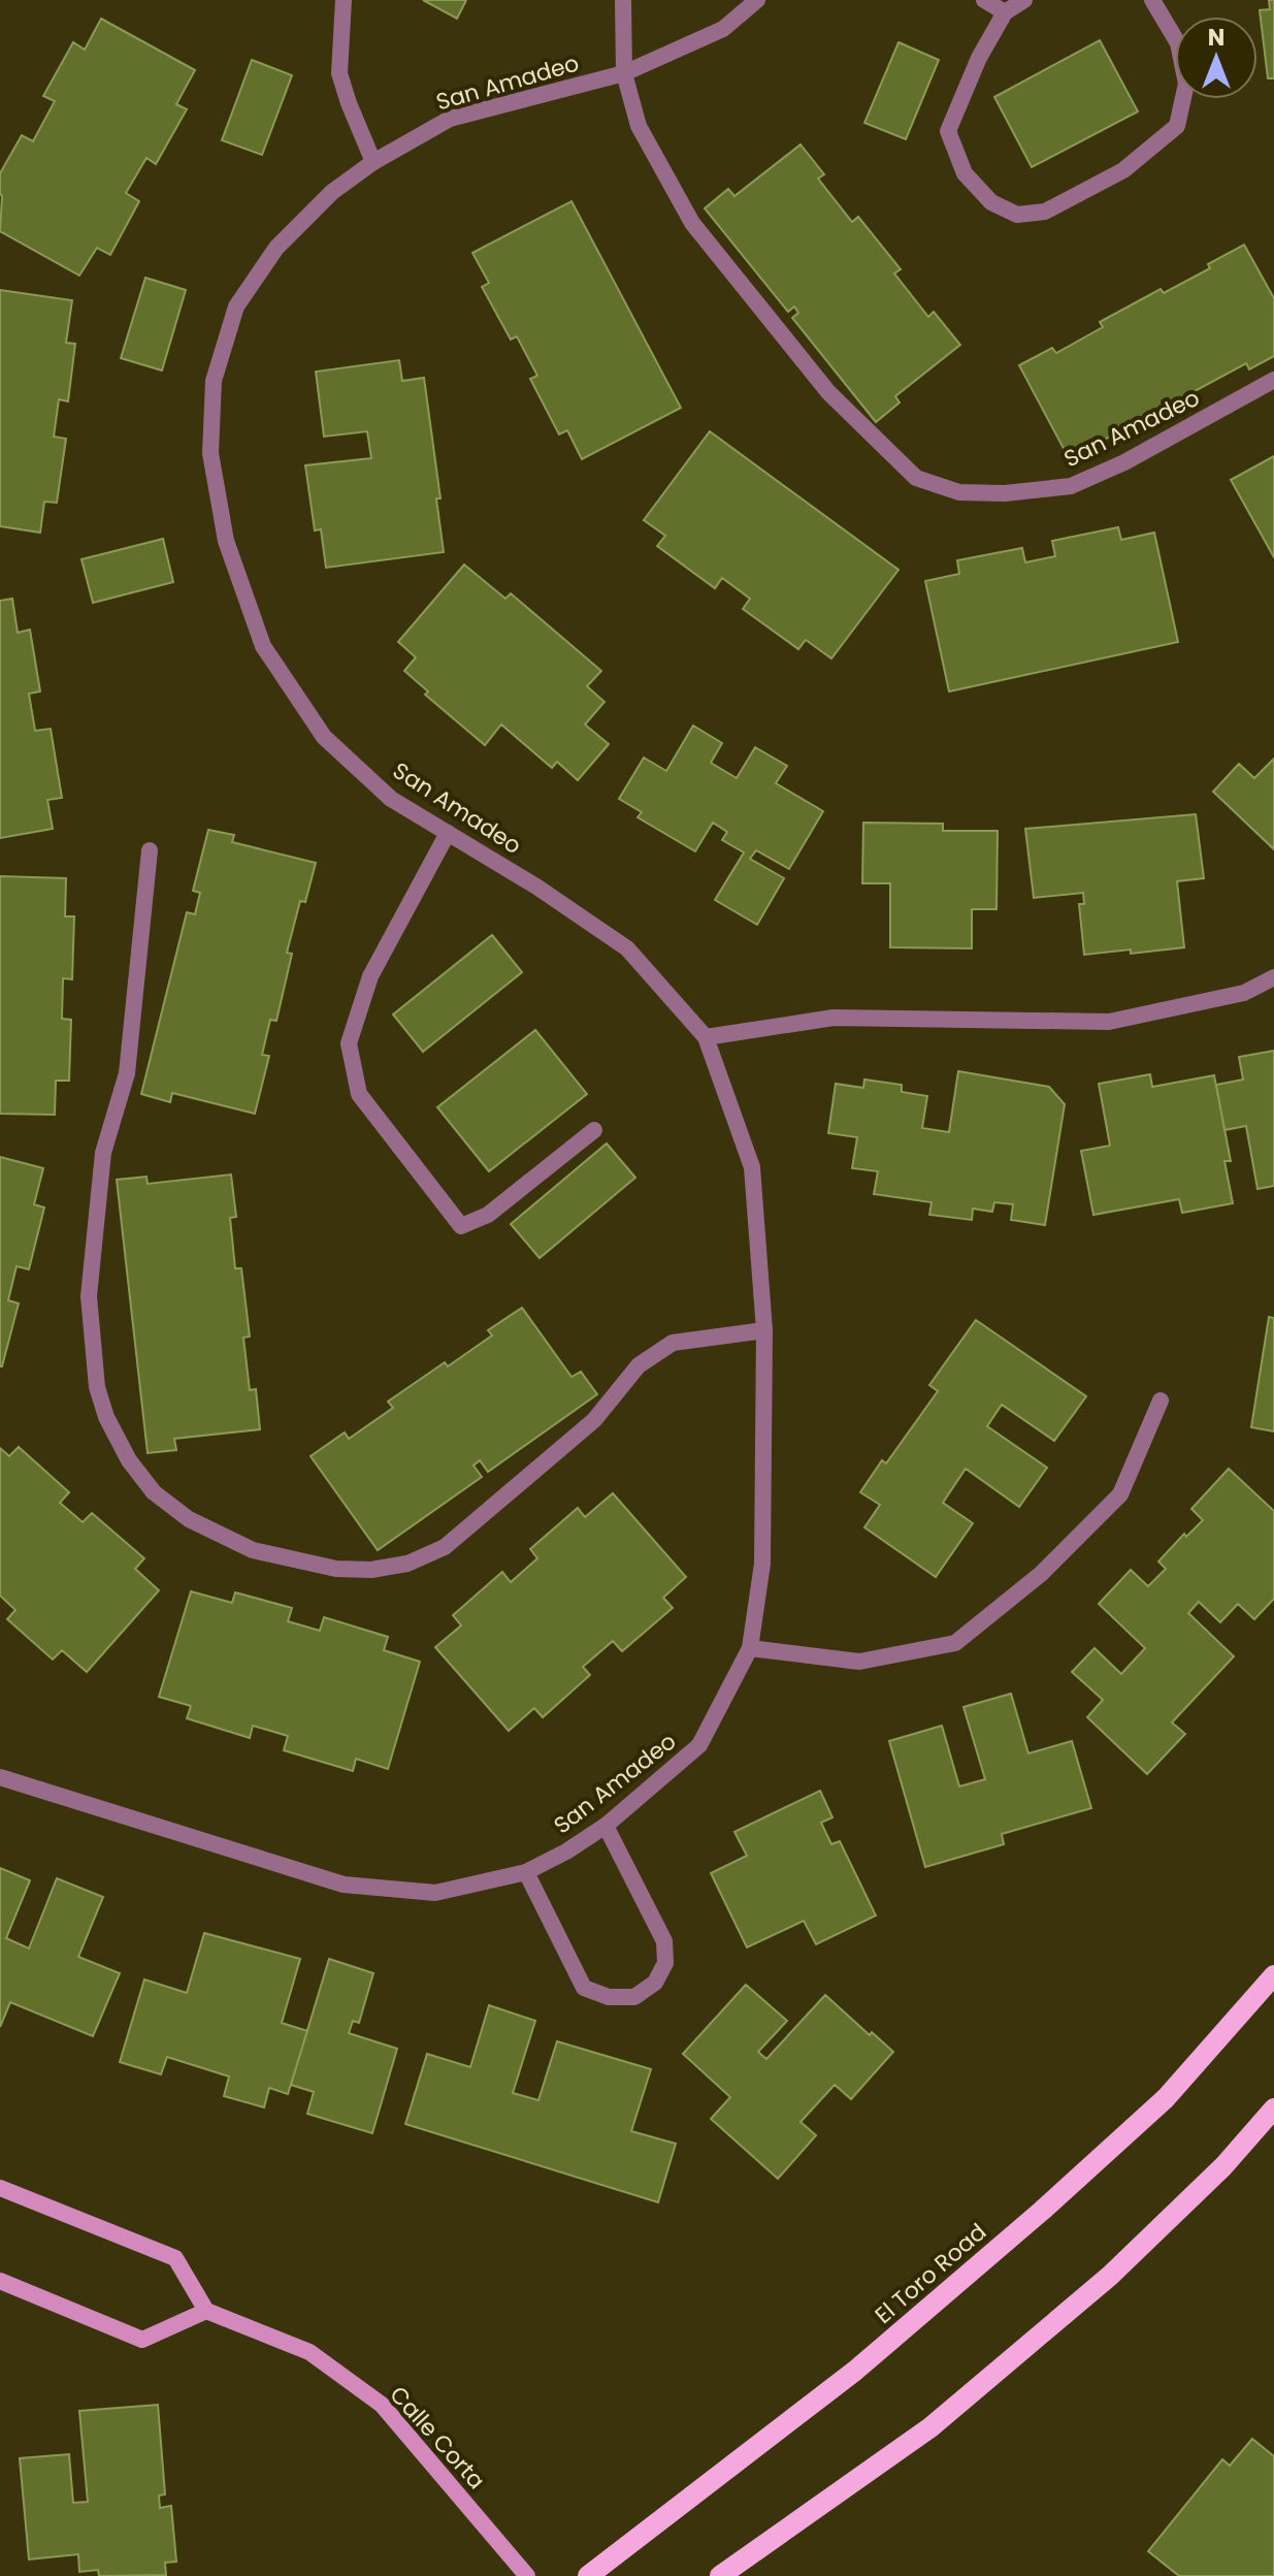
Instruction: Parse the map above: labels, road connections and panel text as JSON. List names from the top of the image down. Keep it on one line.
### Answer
{"streets":{"main road":["El Toro Road"],"street":["San Amadeo","Calle Corta"]},"north":"top"}
